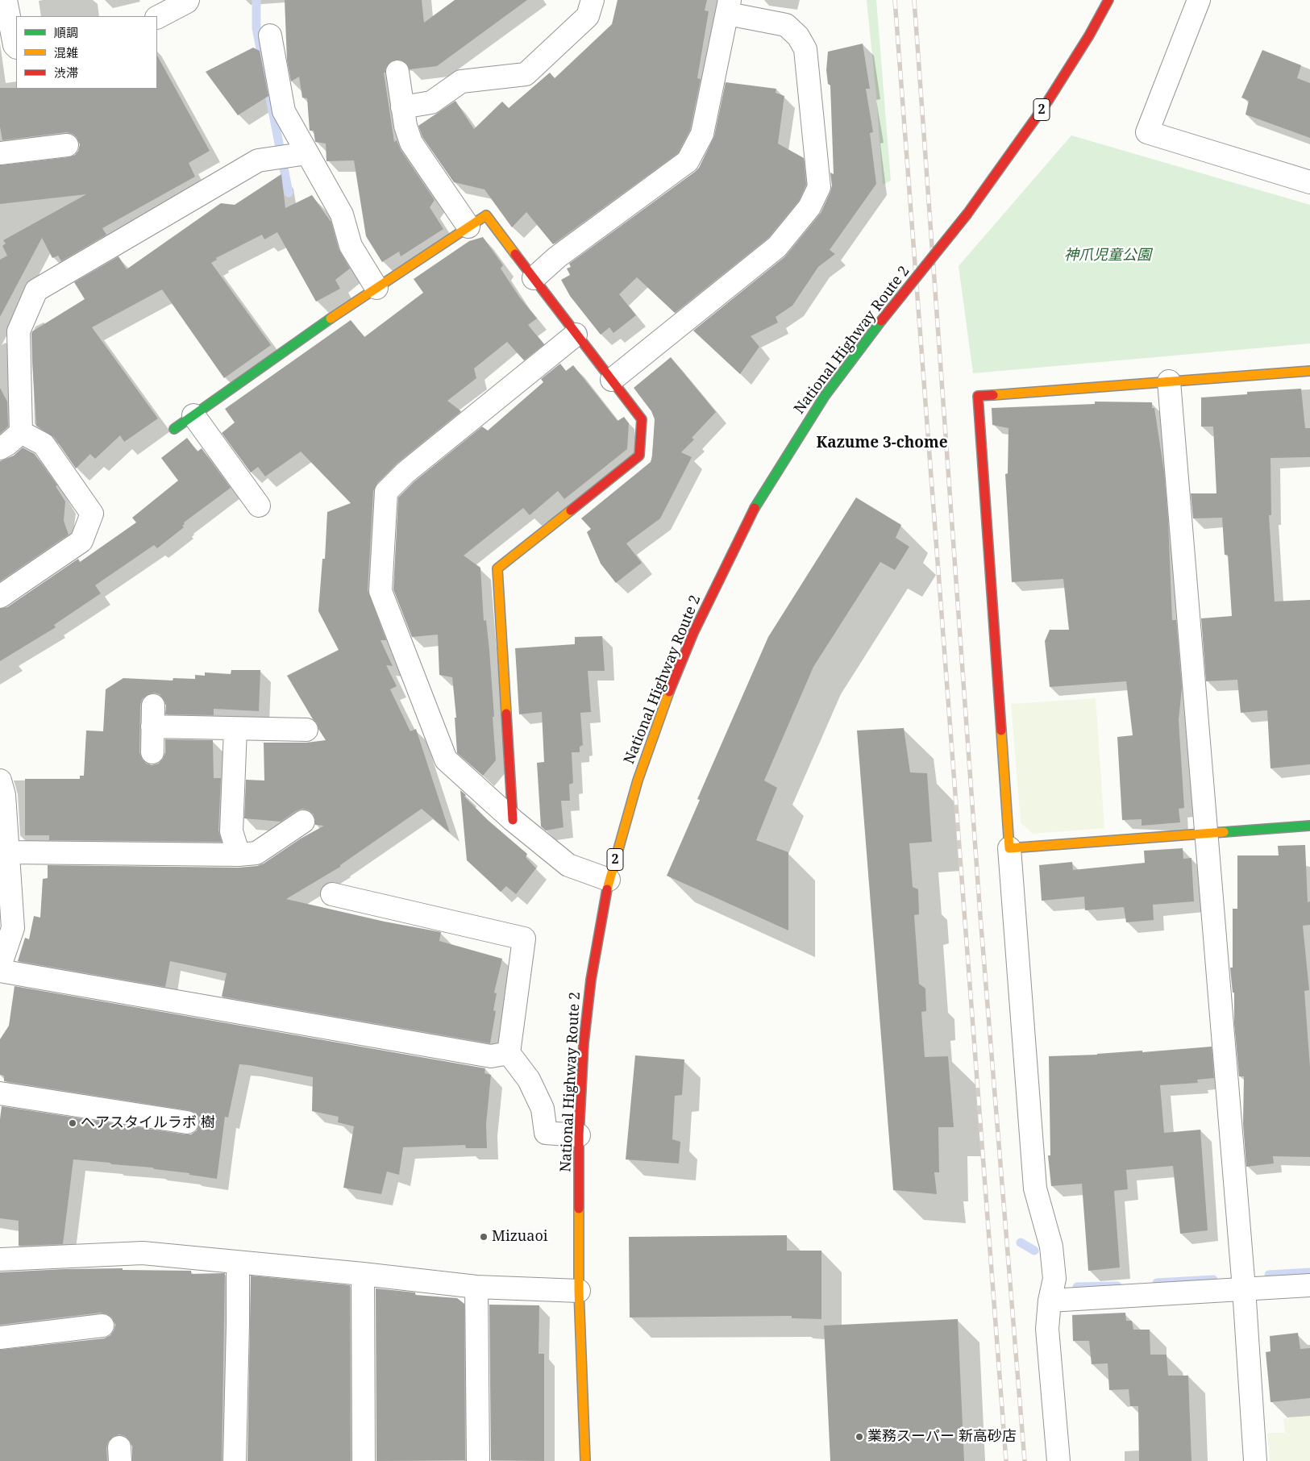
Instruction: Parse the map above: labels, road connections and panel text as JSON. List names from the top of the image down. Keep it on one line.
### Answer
{"streets":{"main road":["2","National Highway Route 2"]},"districts":["Kazume 3-chome"],"parks":["神爪児童公園"],"places":["ヘアスタイルラボ 樹","Mizuaoi","業務スーパー 新高砂店"],"legend":["順調","混雑","渋滞"]}
